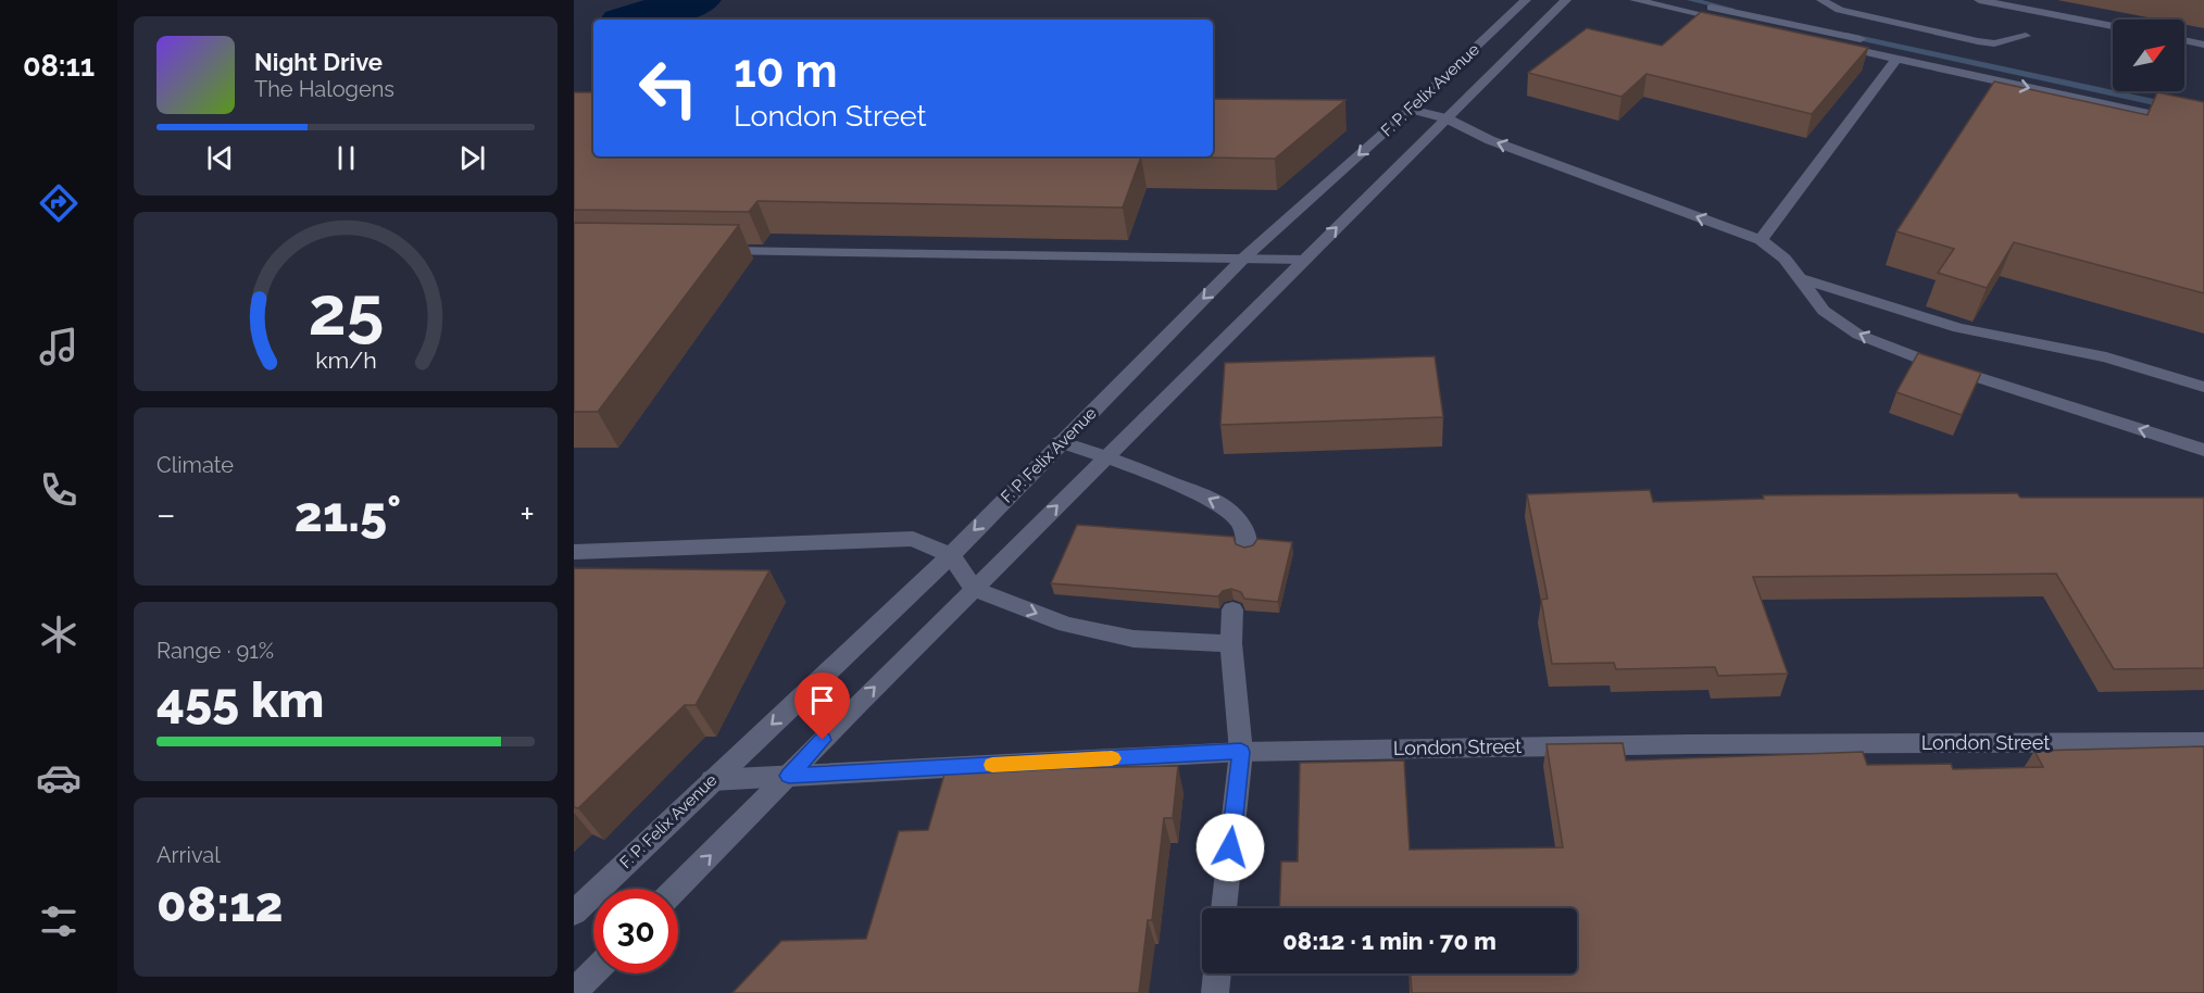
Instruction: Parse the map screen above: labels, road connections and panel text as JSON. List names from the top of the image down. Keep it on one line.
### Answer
{"streets":{"main road":["F. P. Felix Avenue","London Street"]},"crossings":[["F. P. Felix Avenue","London Street"]],"north":"top right","page":{"tabs":"08:11","turn":["10 m","London Street"],"song":["Night Drive","The Halogens"],"tile":["Climate",["Range · 91%","455 km"],["Arrival","08:12"]],"heat":["−","21.5°","+"],"limit":"30","trip":"08:12 · 1 min · 70 m","gauge":["25","km/h"]}}
